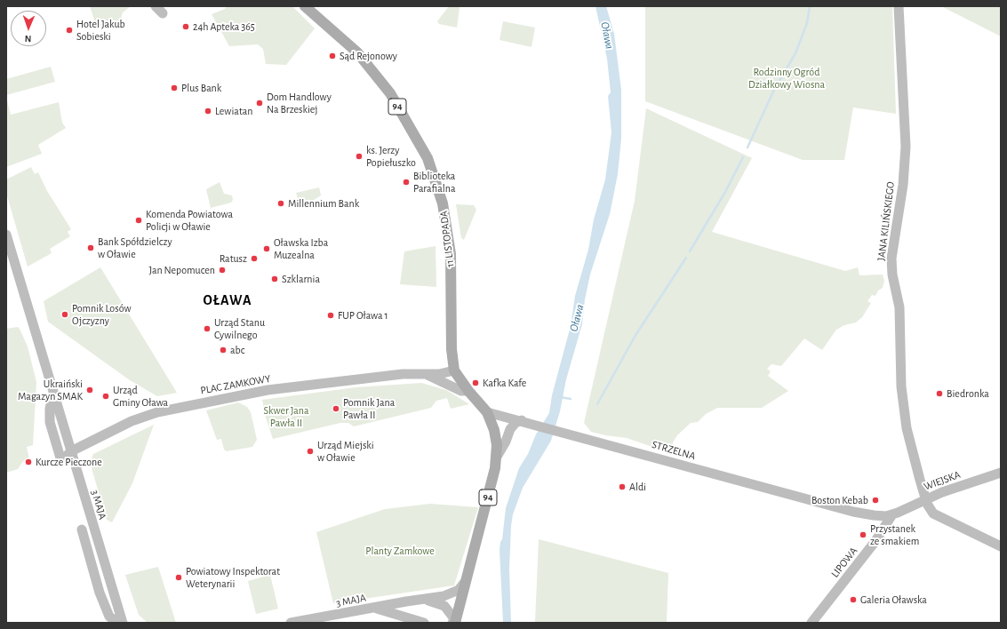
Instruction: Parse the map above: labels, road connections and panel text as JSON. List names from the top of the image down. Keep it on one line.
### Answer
{"streets":{"main road":["94","11 LISTOPADA"],"street":["JANA KILIŃSKIEGO","PLAC ZAMKOWY","STRZELNA","WIEJSKA","3 MAJA","LIPOWA"]},"crossings":[["94","11 LISTOPADA"],["94","PLAC ZAMKOWY"],["94","STRZELNA"],["94","3 MAJA"],["JANA KILIŃSKIEGO","WIEJSKA"],["11 LISTOPADA","PLAC ZAMKOWY"],["PLAC ZAMKOWY","3 MAJA"],["STRZELNA","WIEJSKA"],["STRZELNA","LIPOWA"],["WIEJSKA","LIPOWA"]],"districts":["OŁAWA"],"water":["Oława"],"parks":["Rodzinny Ogród Działkowy Wiosna","Skwer Jana Pawła II","Planty Zamkowe"],"places":["24h Apteka 365","Hotel Jakub Sobieski","Sąd Rejonowy","Plus Bank","Dom Handlowy Na Brzeskiej","Lewiatan","ks. Jerzy Popiełuszko","Biblioteka Parafialna","Millennium Bank","Komenda Powiatowa Policji w Oławie","Bank Spółdzielczy w Oławie","Oławska Izba Muzealna","Ratusz","Jan Nepomucen","Szklarnia","Pomnik Losów Ojczyzny","FUP Oława 1","Urząd Stanu Cywilnego","abc","Kafka Kafe","Ukraiński Magazyn SMAK","Biedronka","Urząd Gminy Oława","Pomnik Jana Pawła II","Urząd Miejski w Oławie","Kurcze Pieczone","Aldi","Boston Kebab","Przystanek ze smakiem","Powiatowy Inspektorat Weterynarii","Galeria Oławska"],"north":"bottom"}
